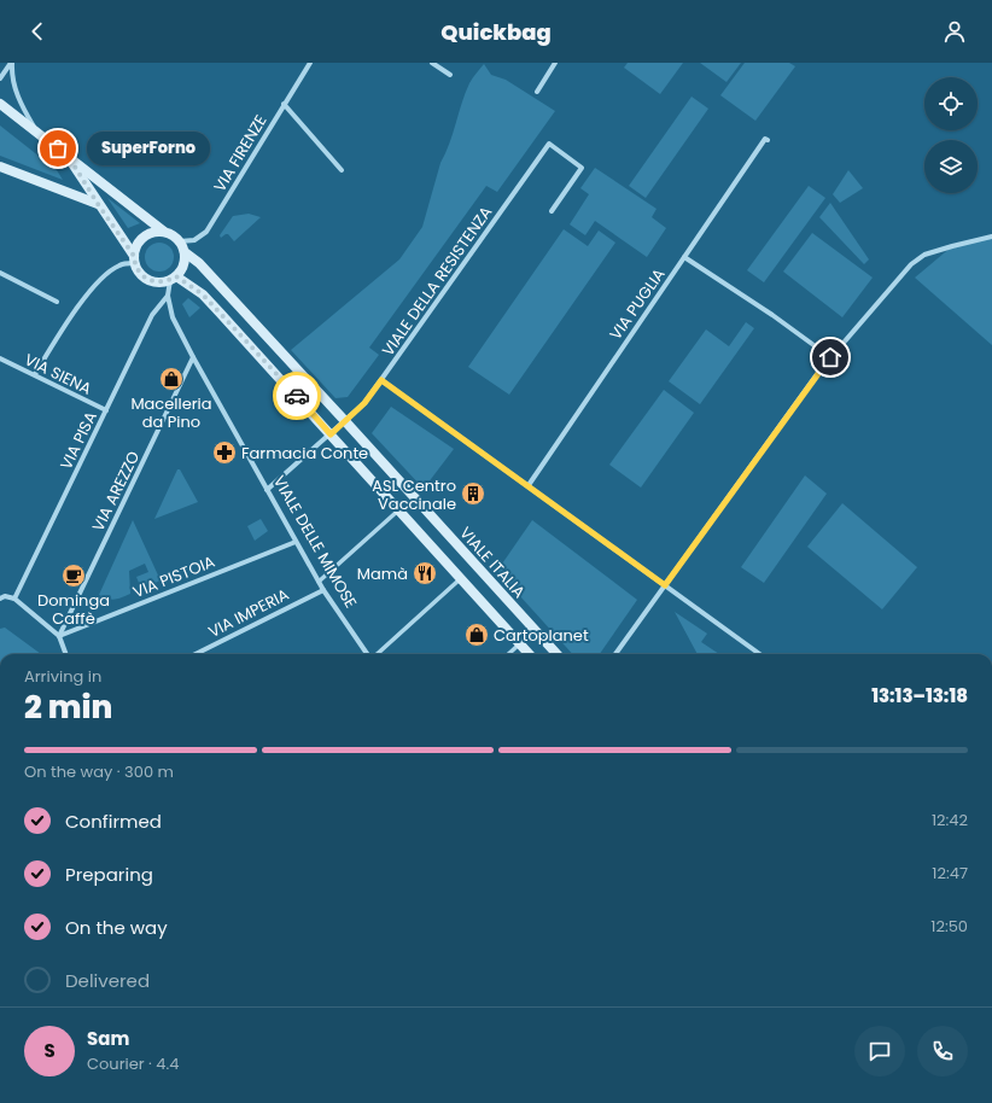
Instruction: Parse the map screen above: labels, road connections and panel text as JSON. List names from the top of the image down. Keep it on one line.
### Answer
{"streets":{"main road":["VIALE ITALIA"],"street":["VIA FIRENZE","VIALE DELLA RESISTENZA","VIA PUGLIA","VIA SIENA","VIA PISA","VIA AREZZO","VIALE DELLE MIMOSE","VIA PISTOIA","VIA IMPERIA"]},"crossings":[["VIA FIRENZE","VIALE DELLE MIMOSE"],["VIA FIRENZE","VIALE ITALIA"],["VIALE DELLA RESISTENZA","VIALE DELLE MIMOSE"],["VIALE DELLA RESISTENZA","VIALE ITALIA"],["VIA SIENA","VIA PISA"],["VIA PISA","VIALE DELLE MIMOSE"],["VIA AREZZO","VIALE DELLE MIMOSE"],["VIA AREZZO","VIA PISTOIA"],["VIALE DELLE MIMOSE","VIALE ITALIA"],["VIALE DELLE MIMOSE","VIA PISTOIA"],["VIALE DELLE MIMOSE","VIA IMPERIA"]],"places":{"other":["SuperForno"],"shop":["Macelleria da Pino","Cartoplanet"],"pharmacy":["Farmacia Conte"],"building":["ASL Centro Vaccinale"],"restaurant":["Mamà"],"cafe":["Dominga Caffè"]},"page":{"header":"Quickbag","bubble":"SuperForno","heading":["2 min","Arriving in","13:13–13:18"],"panel":["Sam","Courier · 4.4"],"bar":"On the way · 300 m","list":[["Confirmed","12:42"],["Preparing","12:47"],["On the way","12:50"],"Delivered"],"round":"S"}}
